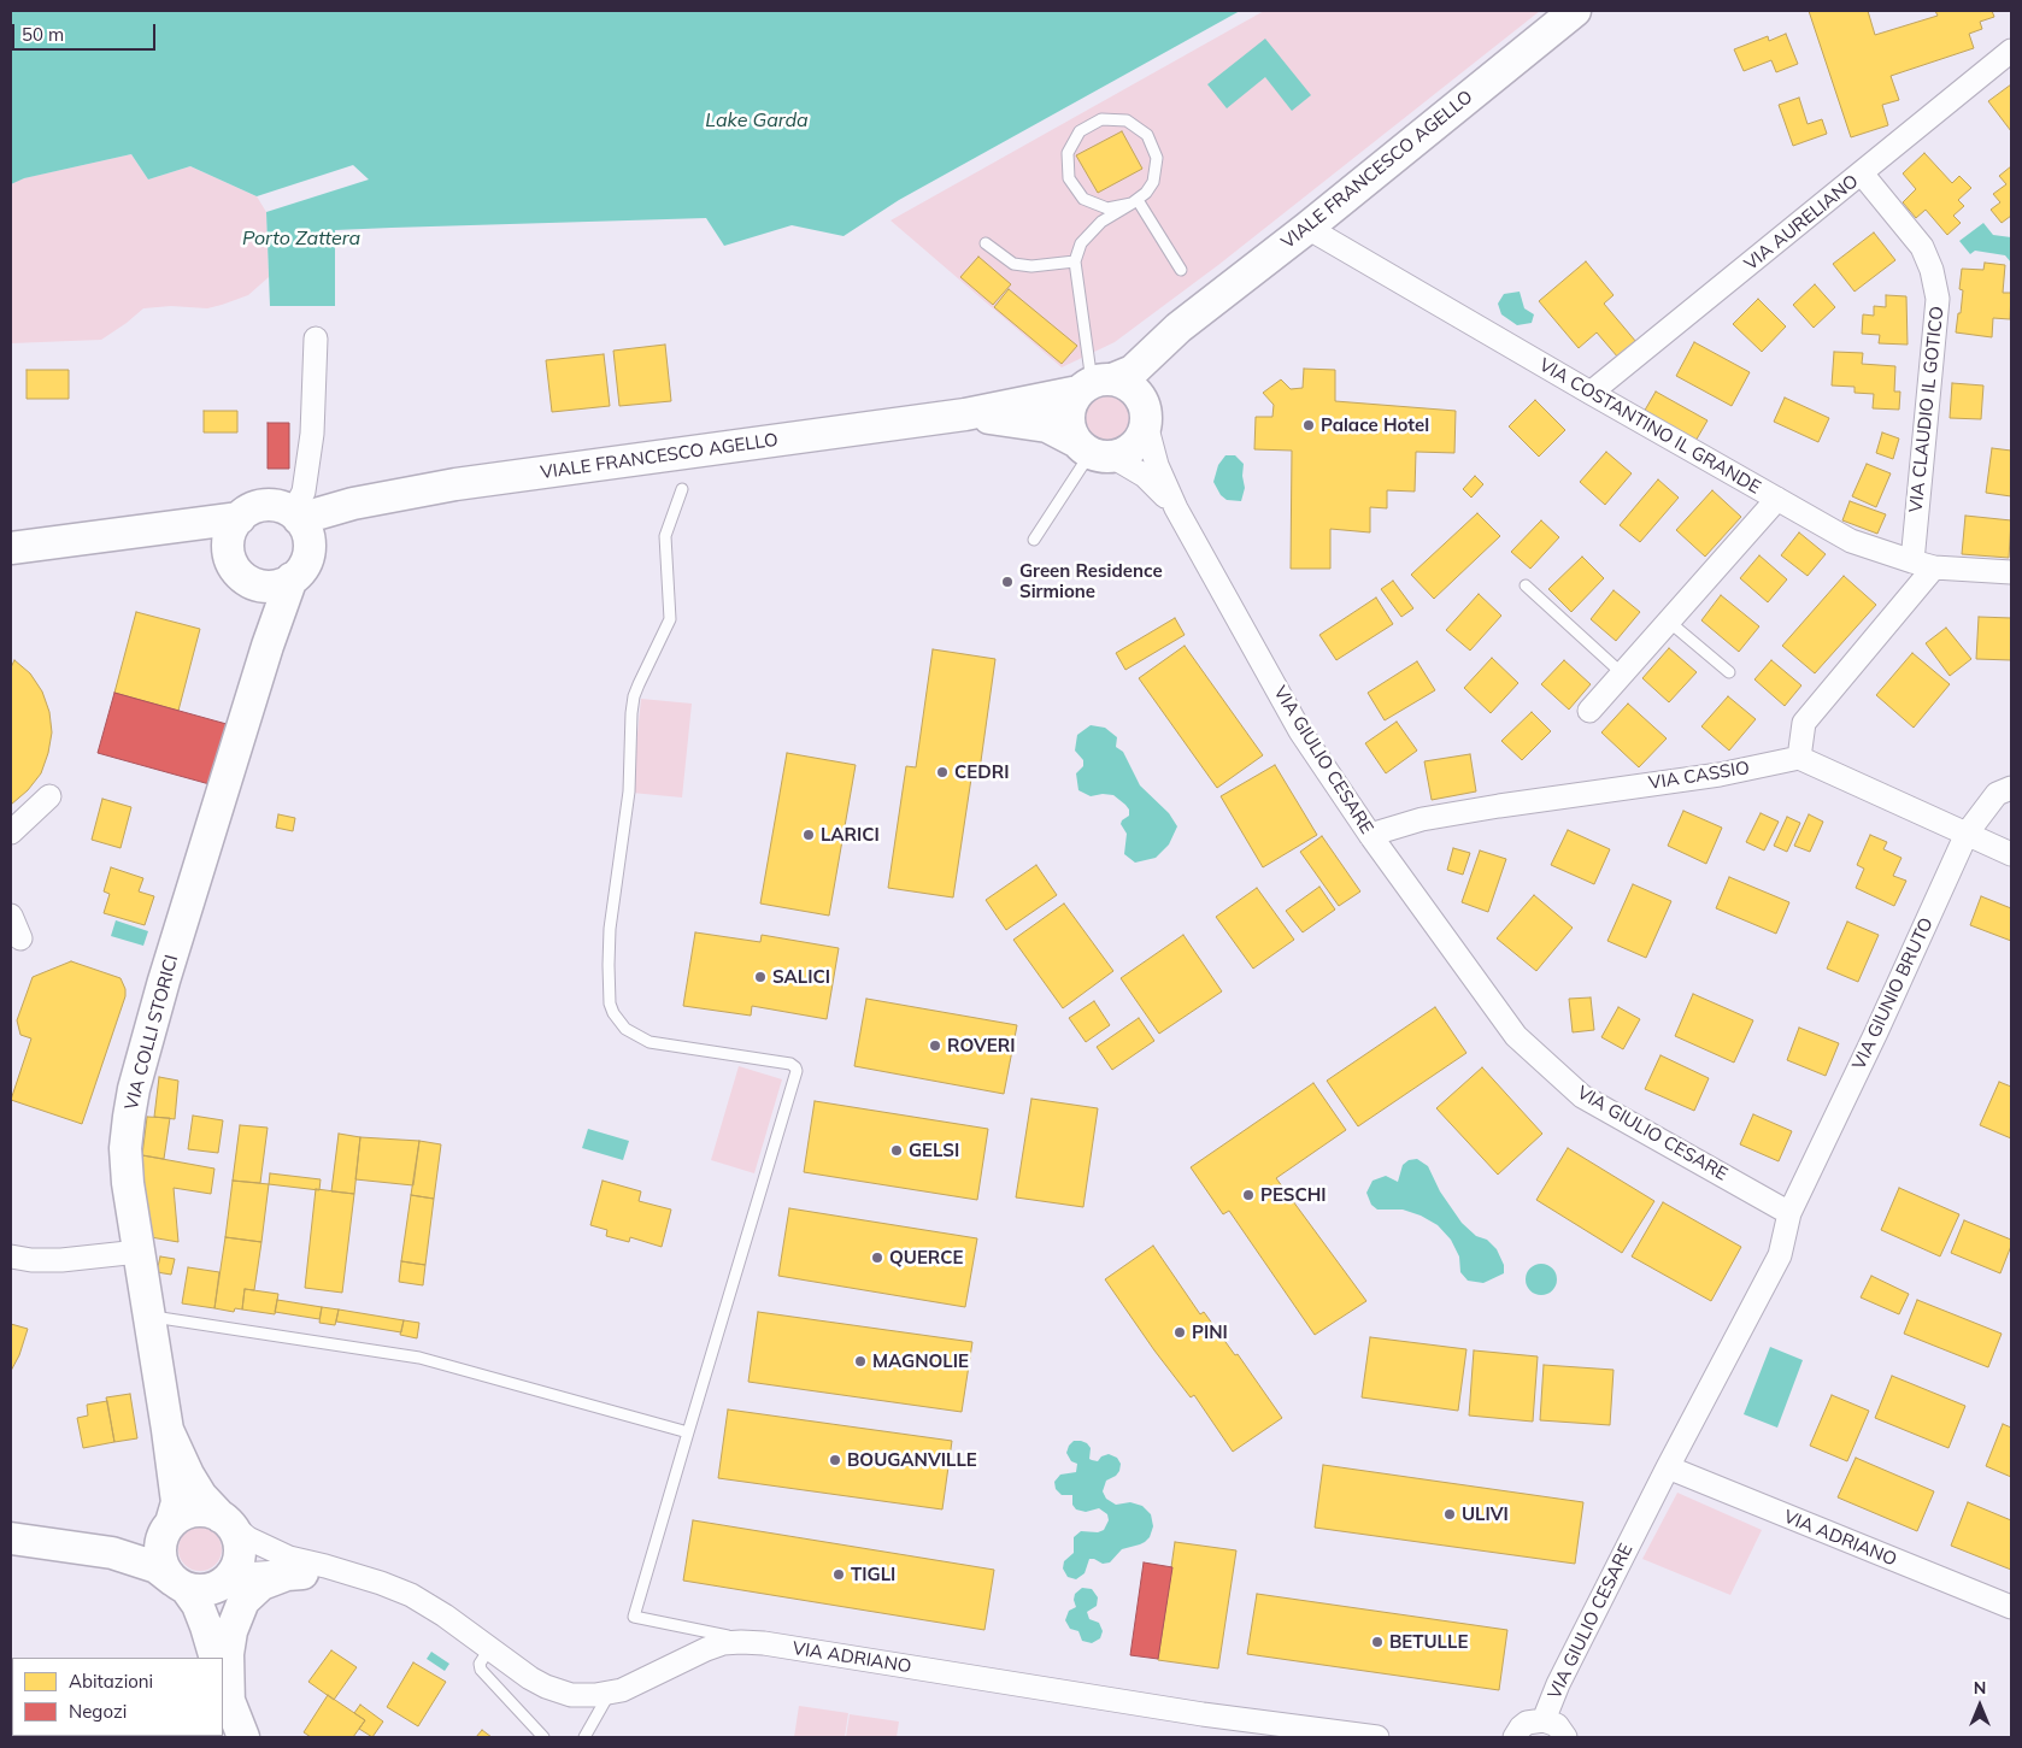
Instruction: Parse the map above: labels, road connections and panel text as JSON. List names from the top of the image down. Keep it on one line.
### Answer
{"streets":{"main road":["VIALE FRANCESCO AGELLO","VIA COLLI STORICI"],"street":["VIA AURELIANO","VIA CLAUDIO IL GOTICO","VIA COSTANTINO IL GRANDE","VIA GIULIO CESARE","VIA CASSIO","VIA GIUNIO BRUTO","VIA ADRIANO"]},"crossings":[["VIALE FRANCESCO AGELLO","VIA COSTANTINO IL GRANDE"],["VIALE FRANCESCO AGELLO","VIA GIULIO CESARE"],["VIALE FRANCESCO AGELLO","VIA COLLI STORICI"],["VIA AURELIANO","VIA CLAUDIO IL GOTICO"],["VIA AURELIANO","VIA COSTANTINO IL GRANDE"],["VIA CLAUDIO IL GOTICO","VIA COSTANTINO IL GRANDE"],["VIA GIULIO CESARE","VIA CASSIO"],["VIA GIULIO CESARE","VIA GIUNIO BRUTO"],["VIA GIULIO CESARE","VIA ADRIANO"],["VIA COLLI STORICI","VIA ADRIANO"]],"water":["Lake Garda","Porto Zattera"],"places":["Palace Hotel","Green Residence Sirmione","CEDRI","LARICI","SALICI","ROVERI","GELSI","PESCHI","QUERCE","PINI","MAGNOLIE","BOUGANVILLE","ULIVI","TIGLI","BETULLE"],"legend":["Abitazioni","Negozi"],"scale_bar":"50 m","north":"top"}
